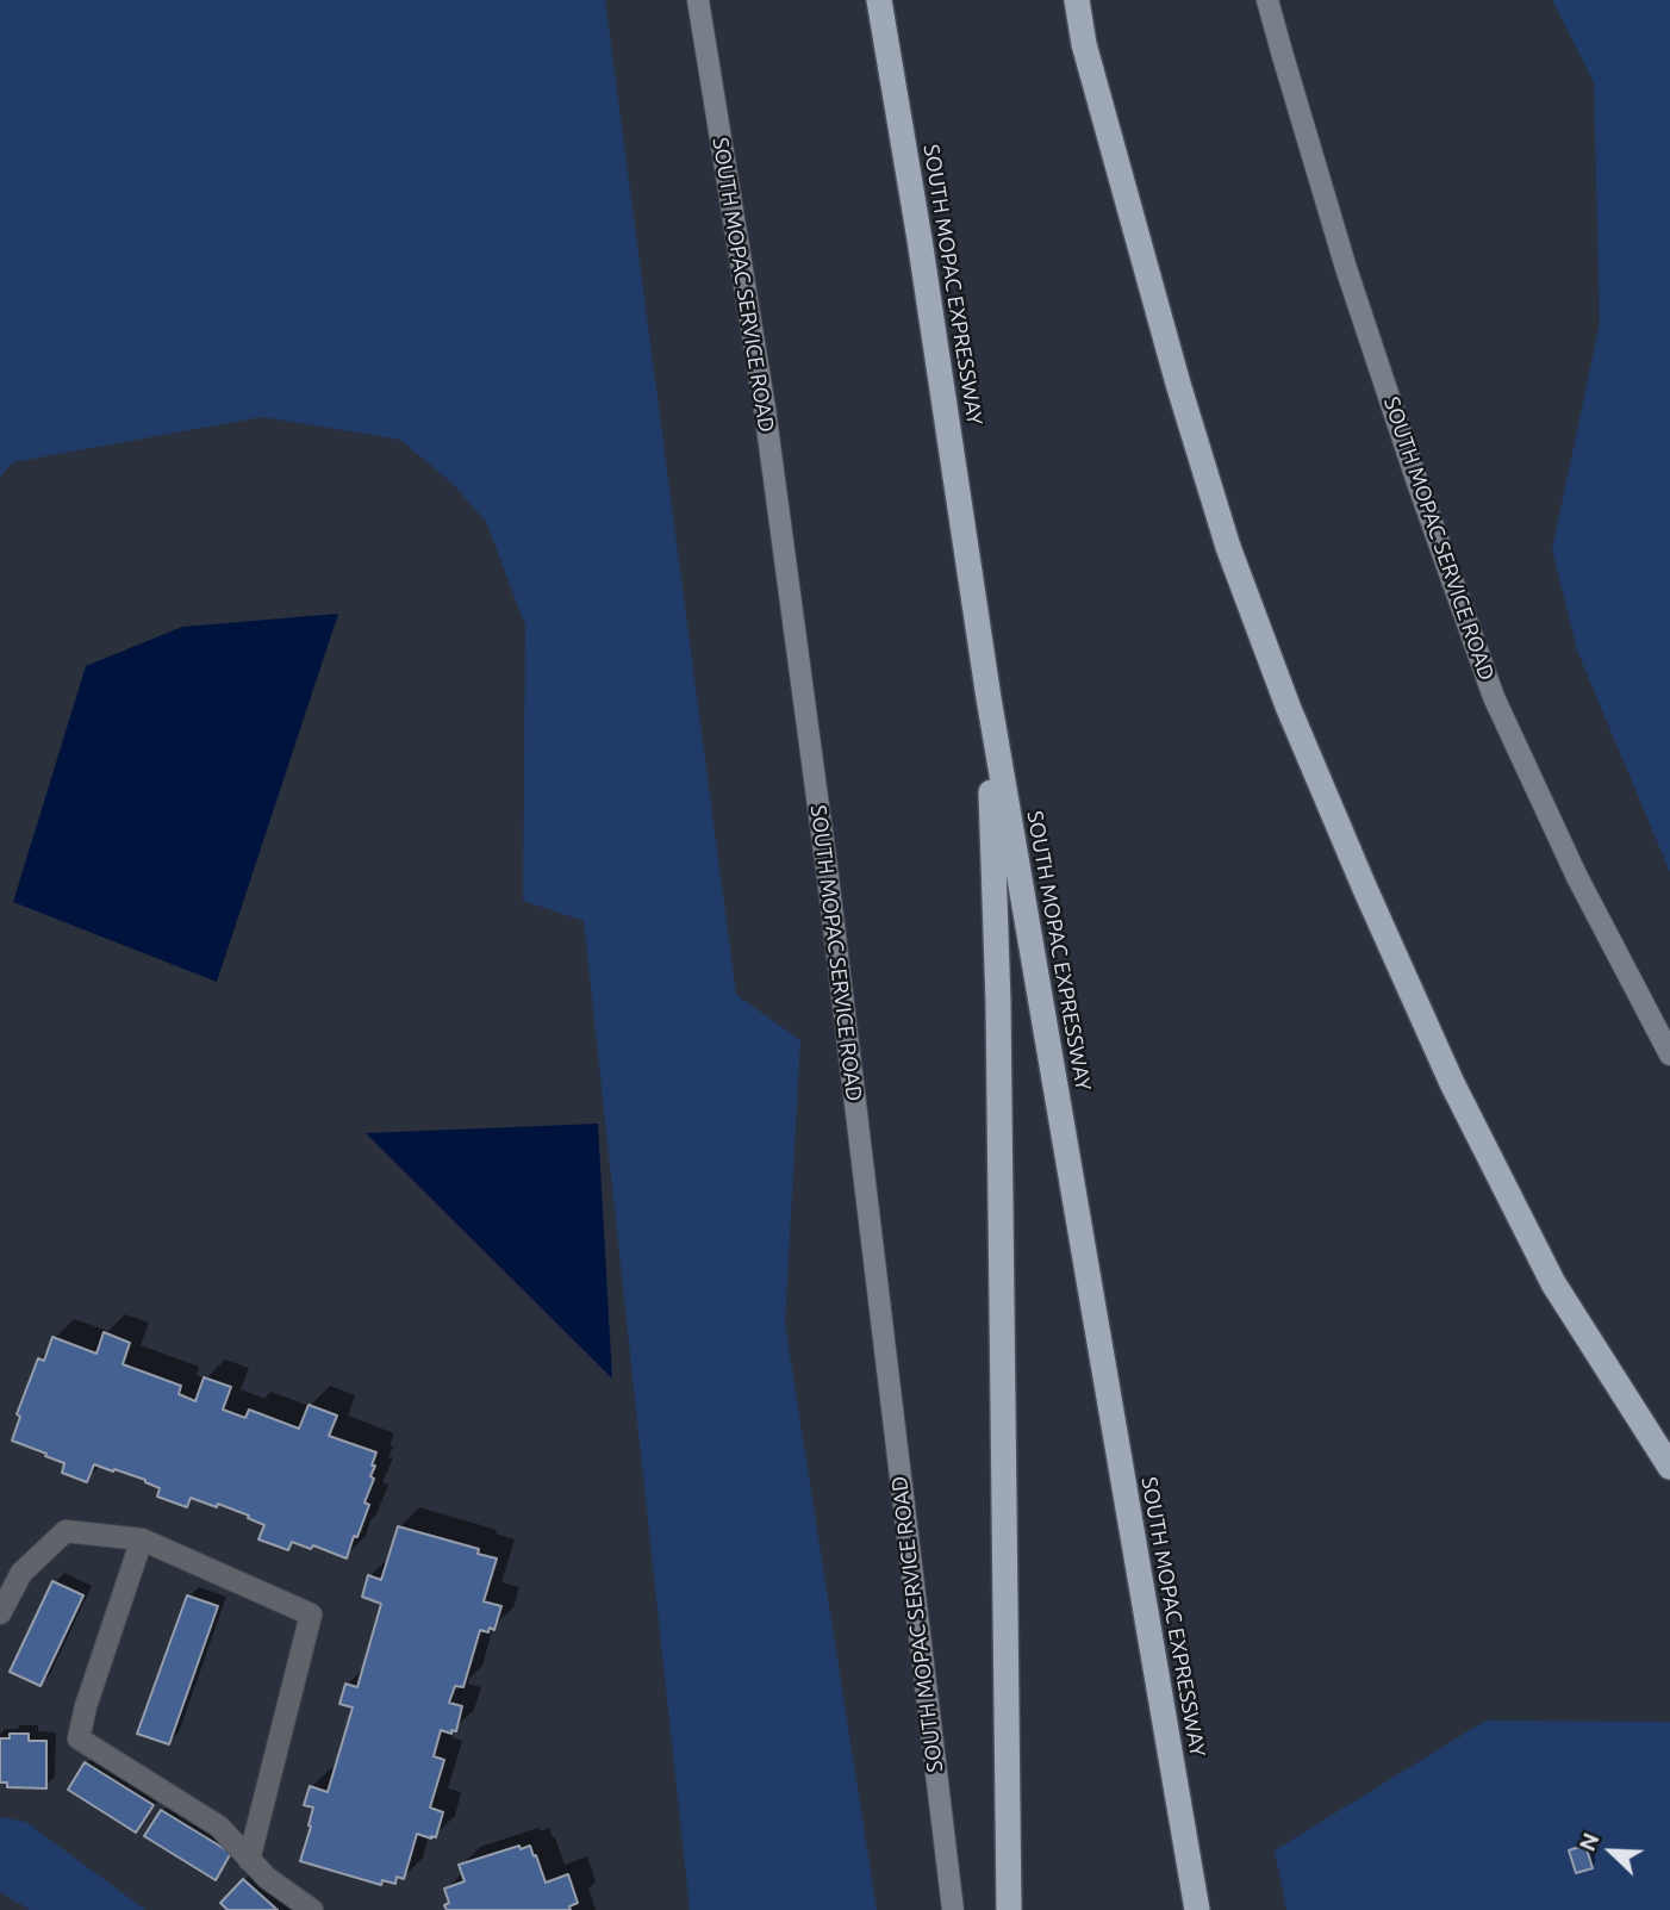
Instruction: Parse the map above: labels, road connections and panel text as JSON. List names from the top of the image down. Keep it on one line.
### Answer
{"streets":{"highway":["SOUTH MOPAC EXPRESSWAY"],"main road":["SOUTH MOPAC SERVICE ROAD"]},"north":"top left"}
